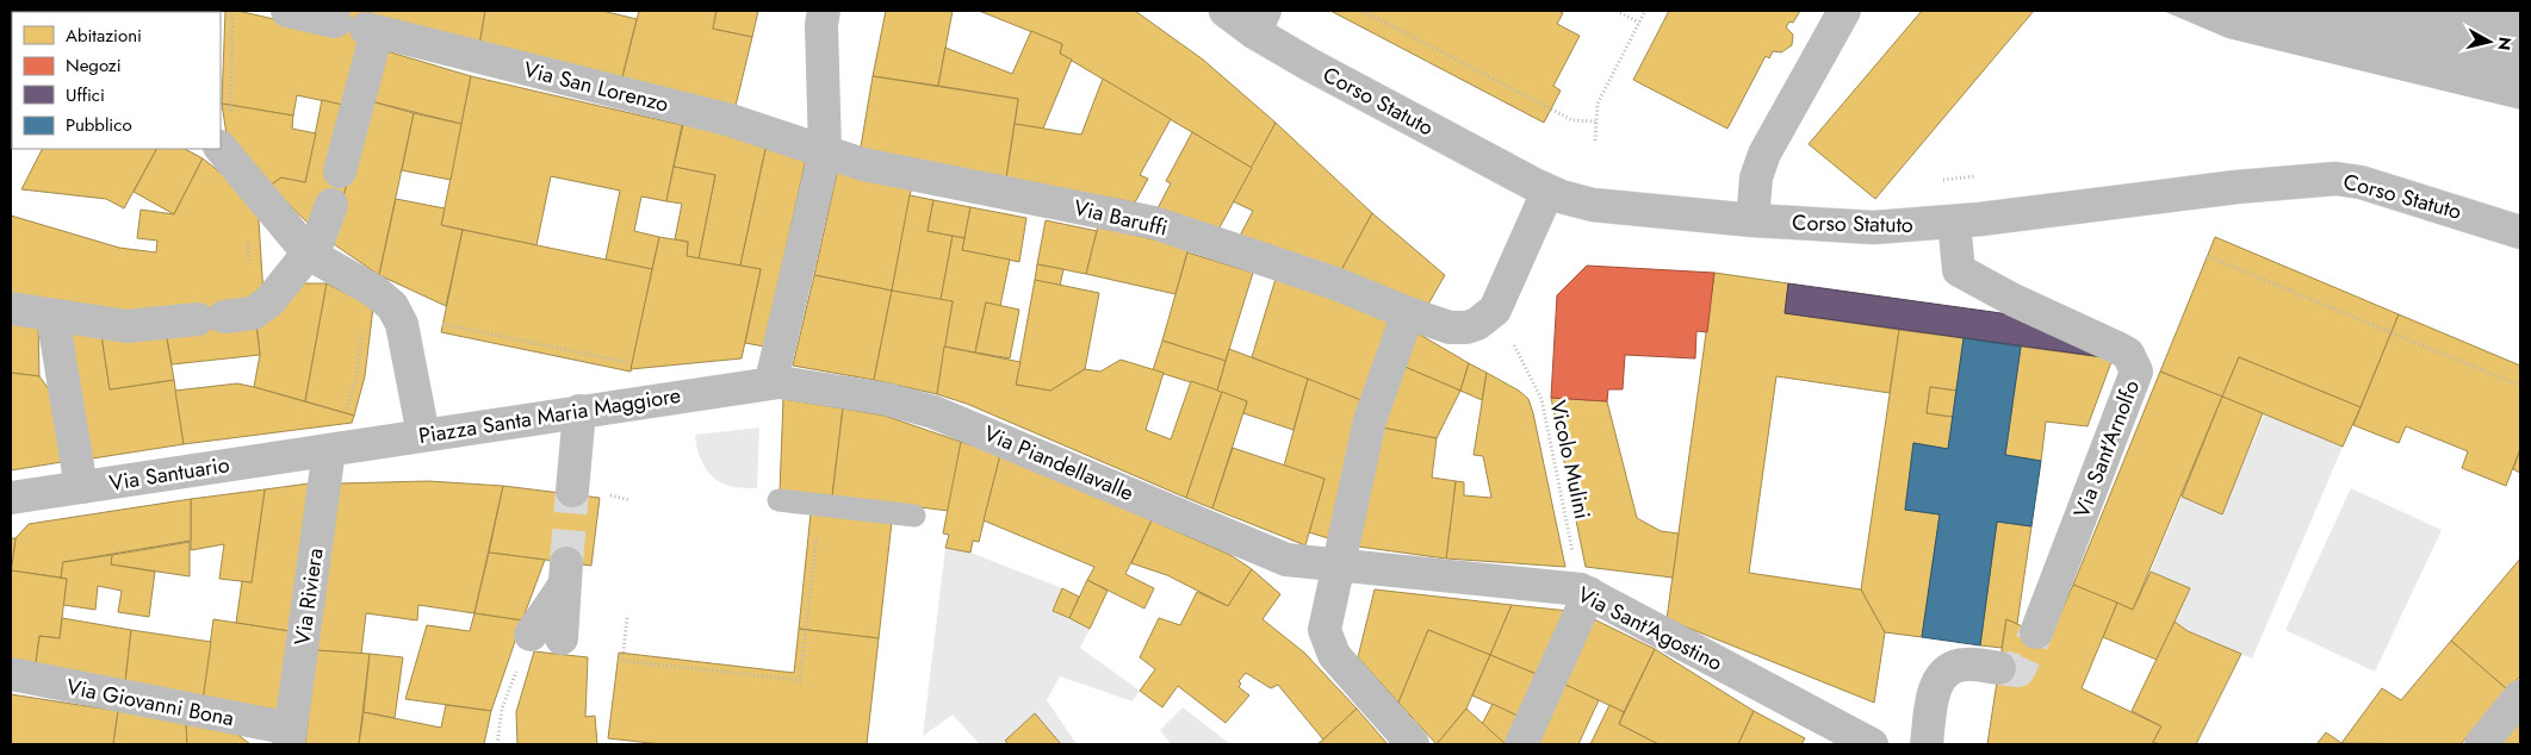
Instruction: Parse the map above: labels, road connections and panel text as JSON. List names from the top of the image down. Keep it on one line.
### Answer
{"streets":{"street":["Via San Lorenzo","Corso Statuto","Via Baruffi","Piazza Santa Maria Maggiore","Via Sant'Arnolfo","Via Piandellavalle","Via Santuario","Via Riviera","Via Sant'Agostino","Via Giovanni Bona"],"path":["Vicolo Mulini"]},"crossings":[["Via San Lorenzo","Via Baruffi"],["Corso Statuto","Via Sant'Arnolfo"],["Via Baruffi","Vicolo Mulini"],["Piazza Santa Maria Maggiore","Via Piandellavalle"],["Piazza Santa Maria Maggiore","Via Santuario"],["Piazza Santa Maria Maggiore","Via Riviera"],["Vicolo Mulini","Via Sant'Agostino"],["Via Piandellavalle","Via Sant'Agostino"],["Via Santuario","Via Riviera"],["Via Riviera","Via Giovanni Bona"]],"legend":["Abitazioni","Negozi","Uffici","Pubblico"],"north":"right"}
